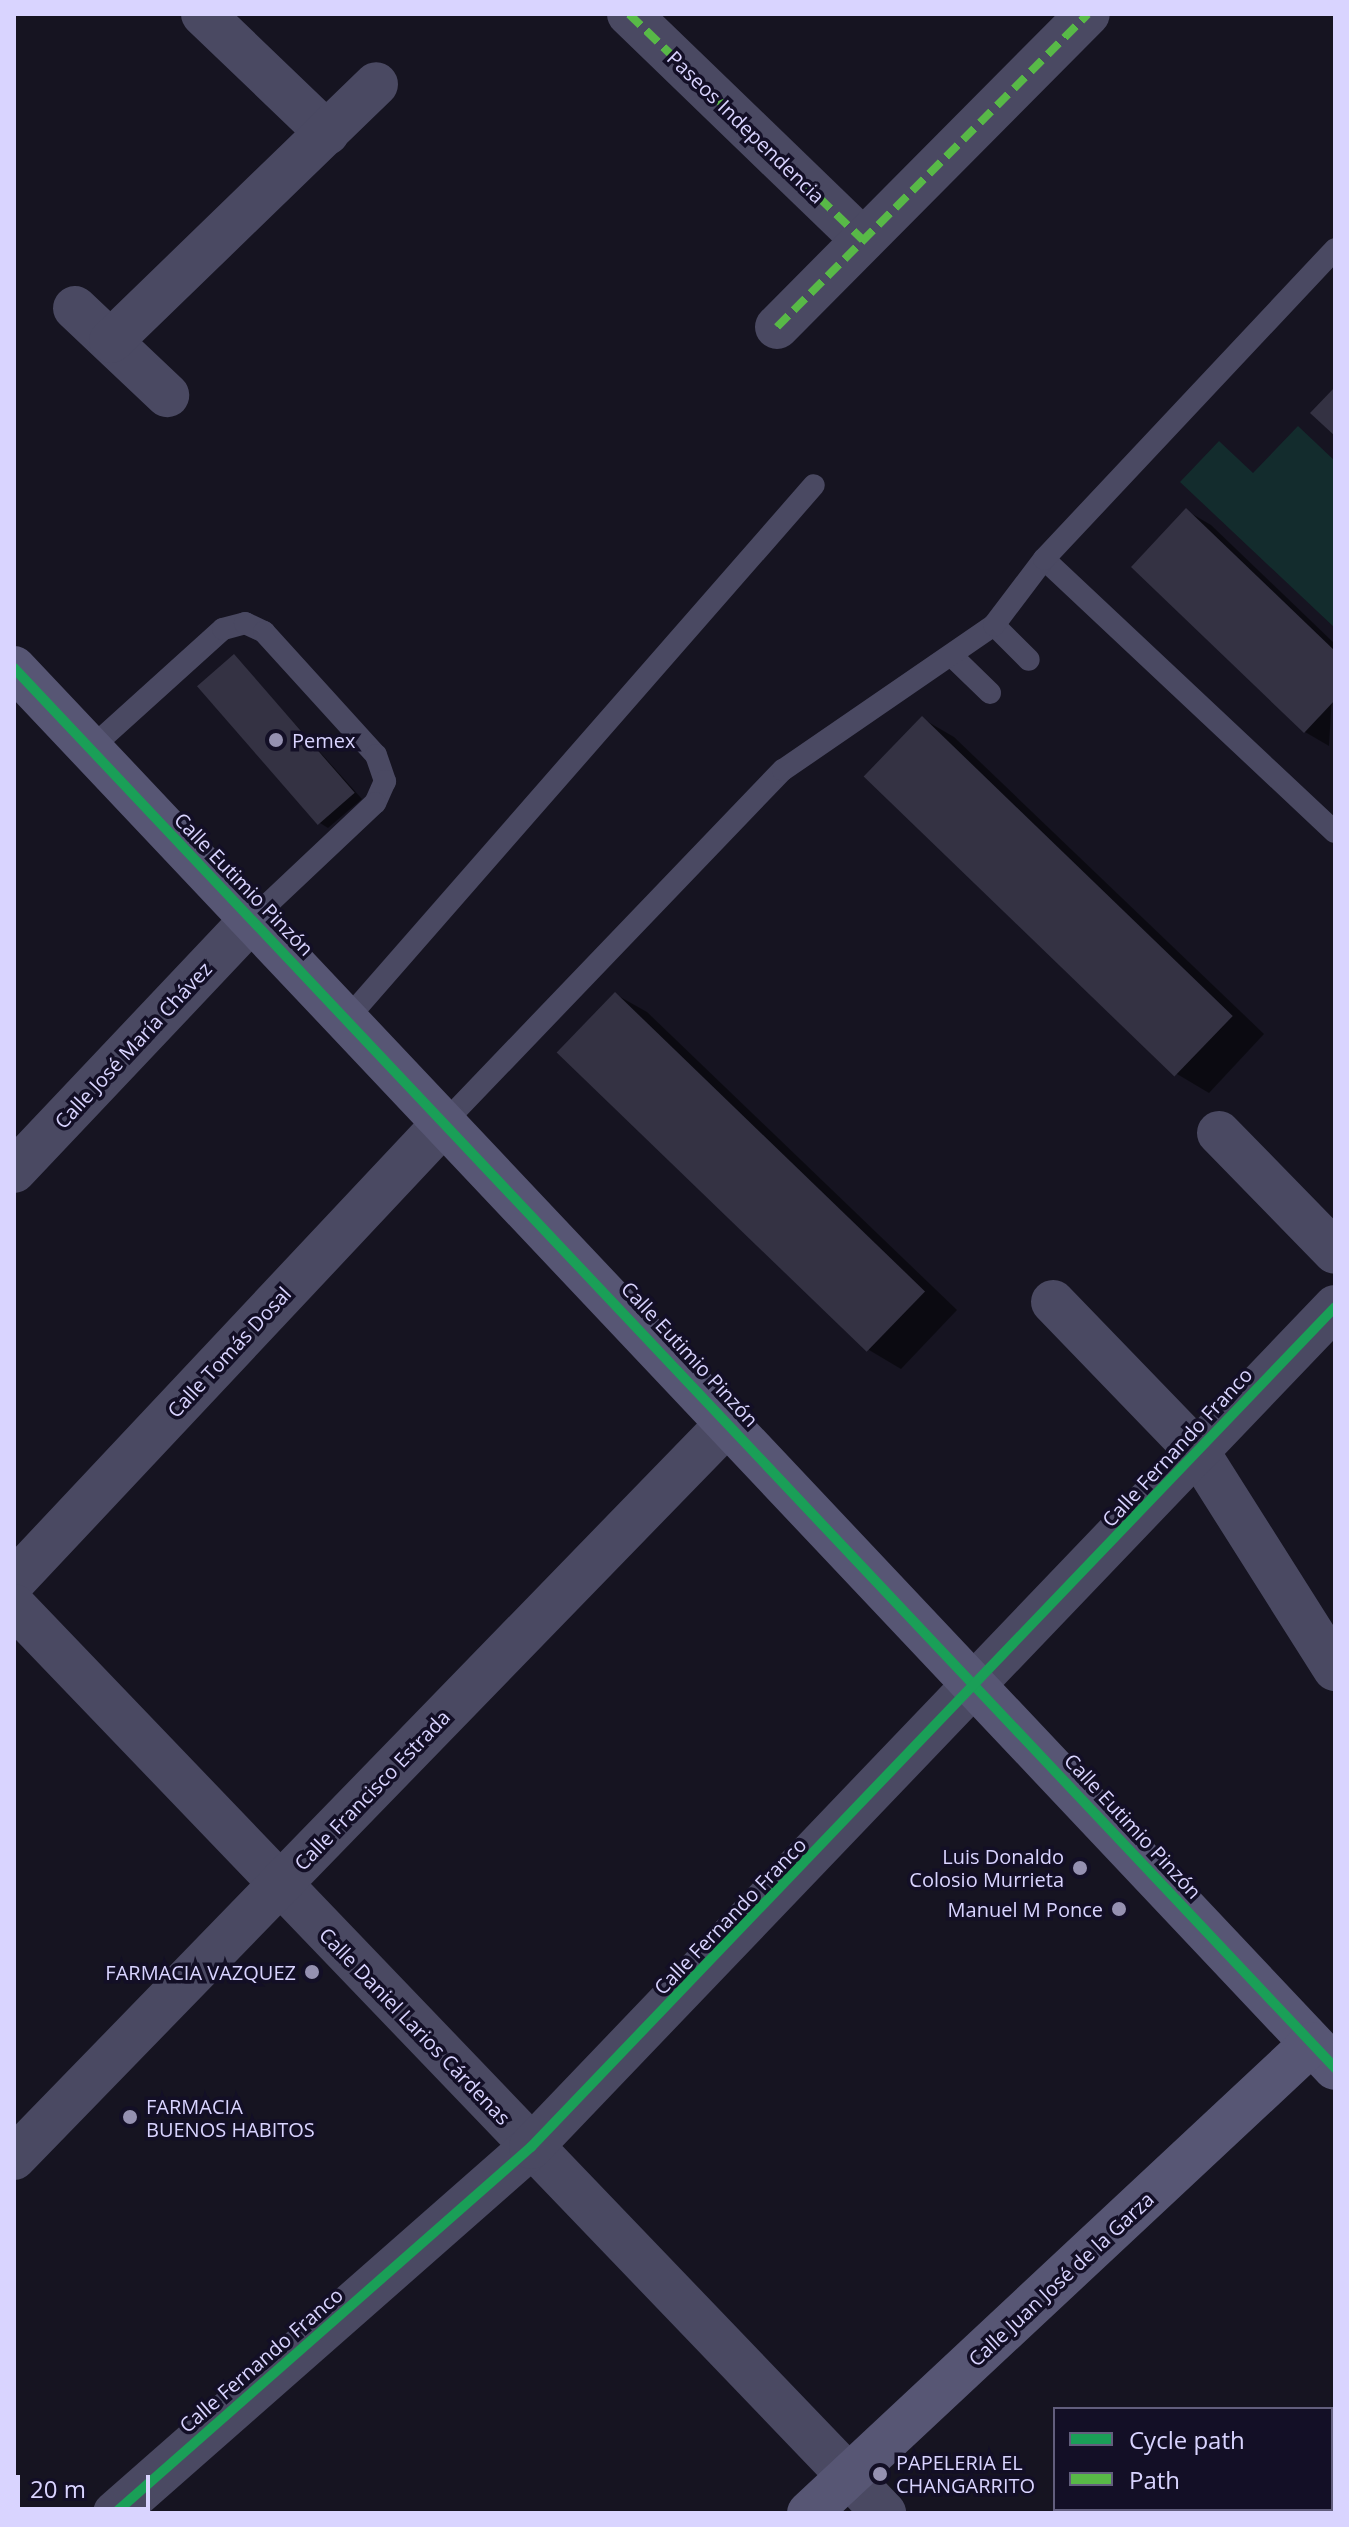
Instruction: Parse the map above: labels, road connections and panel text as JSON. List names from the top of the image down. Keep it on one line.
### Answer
{"streets":{"street":["Paseos Independencia","Calle Eutimio Pinzón","Calle José María Chávez","Calle Tomás Dosal","Calle Fernando Franco","Calle Francisco Estrada","Calle Daniel Larios Cárdenas","Calle Juan José de la Garza"]},"crossings":[["Calle Eutimio Pinzón","Calle José María Chávez"],["Calle Eutimio Pinzón","Calle Tomás Dosal"],["Calle Eutimio Pinzón","Calle Fernando Franco"],["Calle Eutimio Pinzón","Calle Francisco Estrada"],["Calle Eutimio Pinzón","Calle Juan José de la Garza"],["Calle Fernando Franco","Calle Daniel Larios Cárdenas"],["Calle Francisco Estrada","Calle Daniel Larios Cárdenas"],["Calle Daniel Larios Cárdenas","Calle Juan José de la Garza"]],"places":["Pemex","Luis Donaldo Colosio Murrieta","Manuel M Ponce","FARMACIA VAZQUEZ","FARMACIA BUENOS HABITOS","PAPELERIA EL CHANGARRITO"],"legend":["Cycle path","Path"],"scale_bar":"20 m"}
